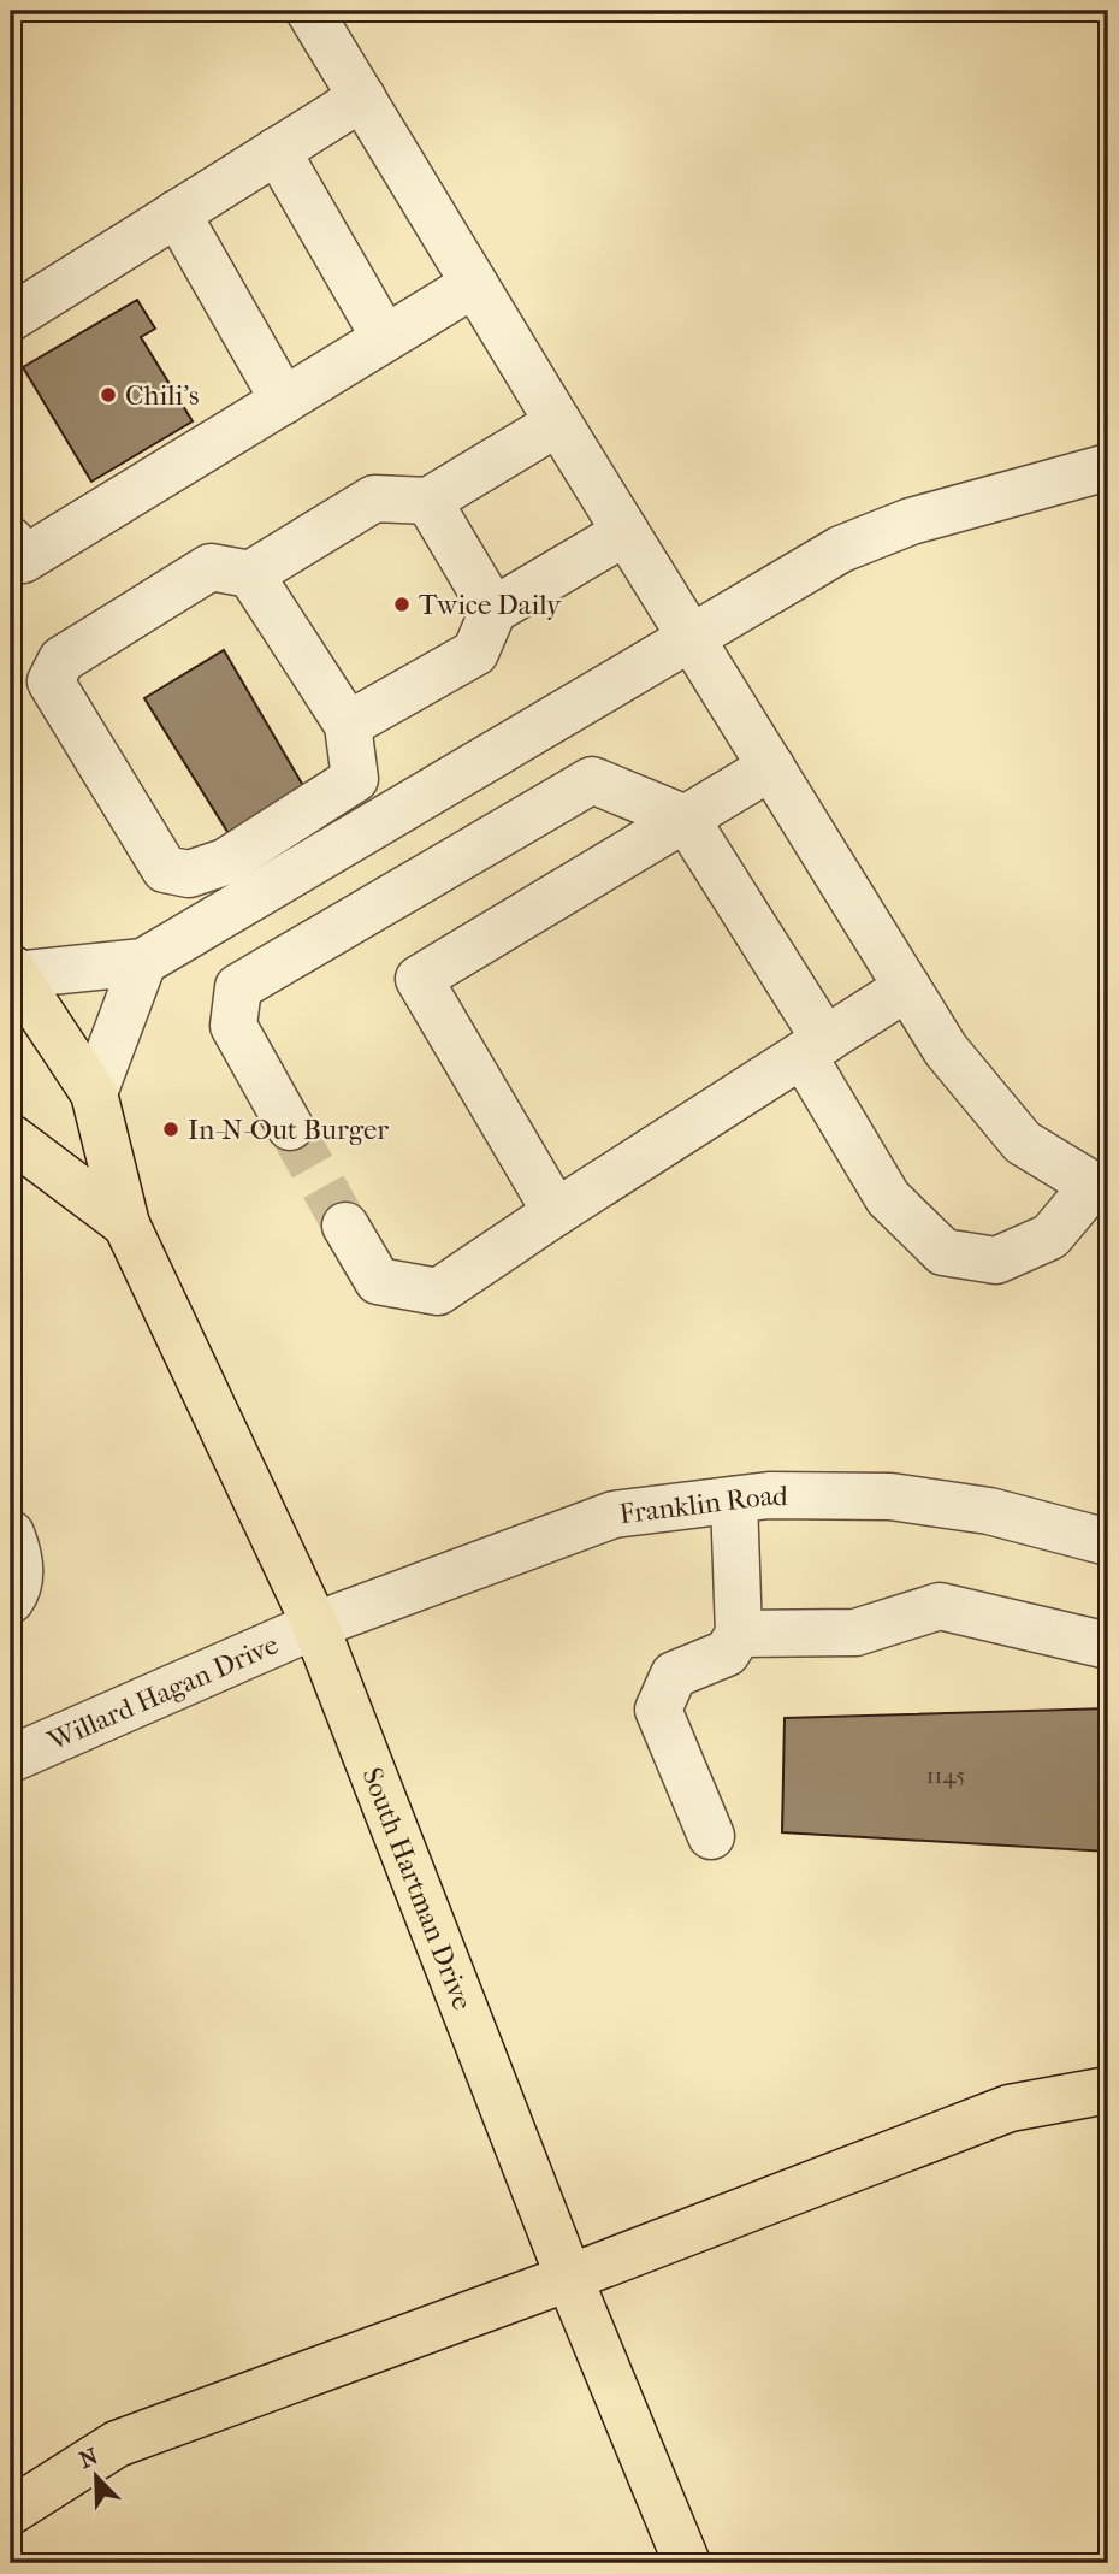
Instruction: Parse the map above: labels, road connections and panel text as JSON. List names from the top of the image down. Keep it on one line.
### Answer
{"streets":{"main road":["South Hartman Drive"],"street":["Franklin Road","Willard Hagan Drive"]},"crossings":[["Franklin Road","Willard Hagan Drive"],["Franklin Road","South Hartman Drive"],["Willard Hagan Drive","South Hartman Drive"]],"places":["Chili's","Twice Daily","In-N-Out Burger"],"house_numbers":["1145"],"north":"top left"}
